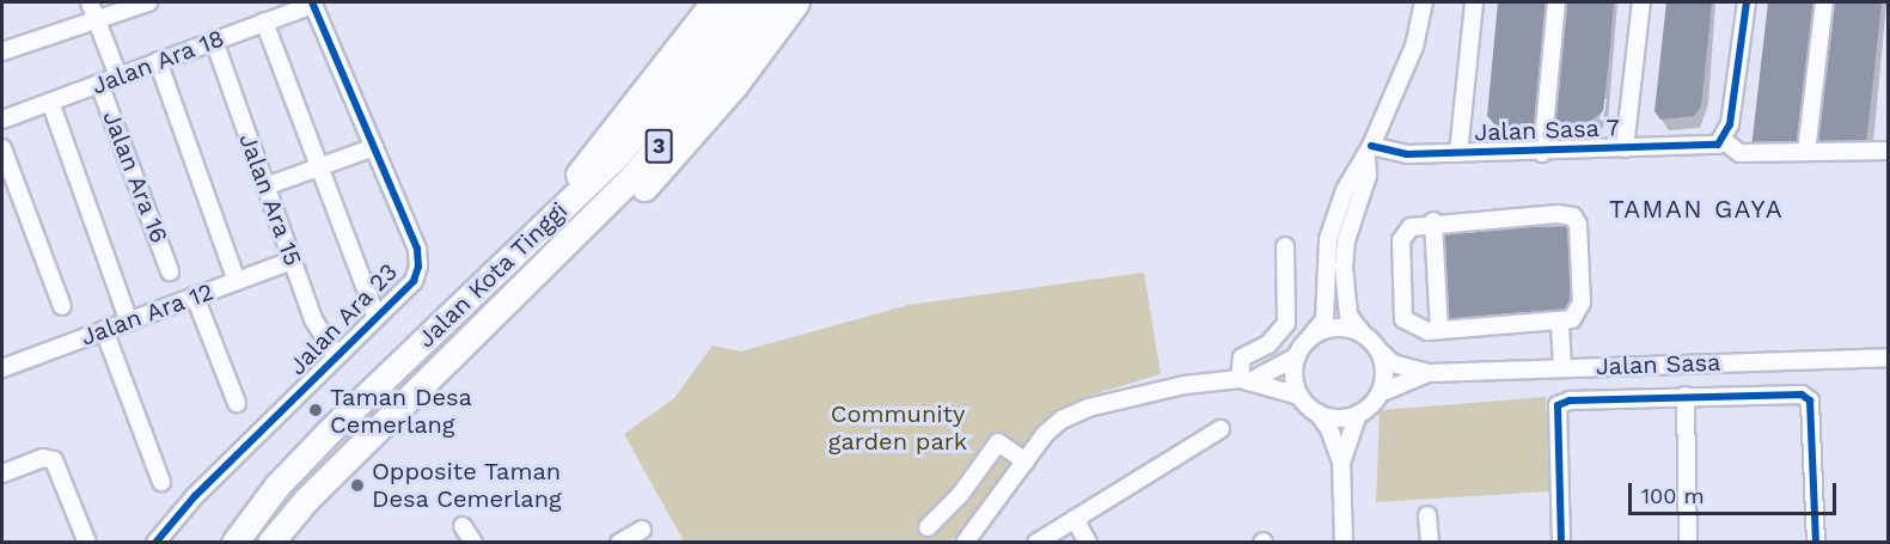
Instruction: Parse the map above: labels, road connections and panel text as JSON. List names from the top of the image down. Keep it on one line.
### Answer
{"streets":{"highway":["3","Jalan Kota Tinggi"],"street":["Jalan Ara 18","Jalan Sasa 7","Jalan Ara 16","Jalan Ara 15","Jalan Ara 12","Jalan Ara 23","Jalan Sasa"]},"crossings":[["Jalan Ara 18","Jalan Ara 16"],["Jalan Ara 18","Jalan Ara 15"],["Jalan Ara 18","Jalan Ara 23"],["Jalan Ara 15","Jalan Ara 12"],["Jalan Ara 15","Jalan Ara 23"]],"districts":["TAMAN GAYA"],"parks":["Community garden park"],"places":["Taman Desa Cemerlang","Opposite Taman Desa Cemerlang"],"scale_bar":"100 m"}
